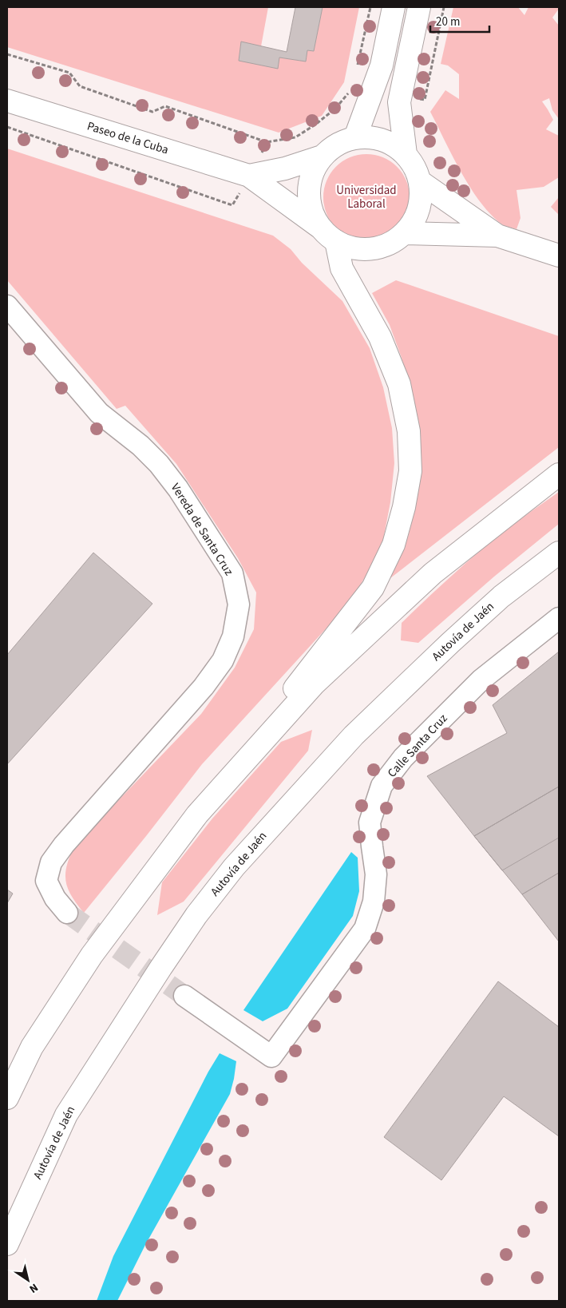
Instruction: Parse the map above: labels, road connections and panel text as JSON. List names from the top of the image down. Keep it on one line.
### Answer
{"streets":{"main road":["Paseo de la Cuba","Autovía de Jaén"],"street":["Vereda de Santa Cruz","Calle Santa Cruz"]},"parks":["Universidad Laboral"],"scale_bar":"20 m","north":"bottom right"}
